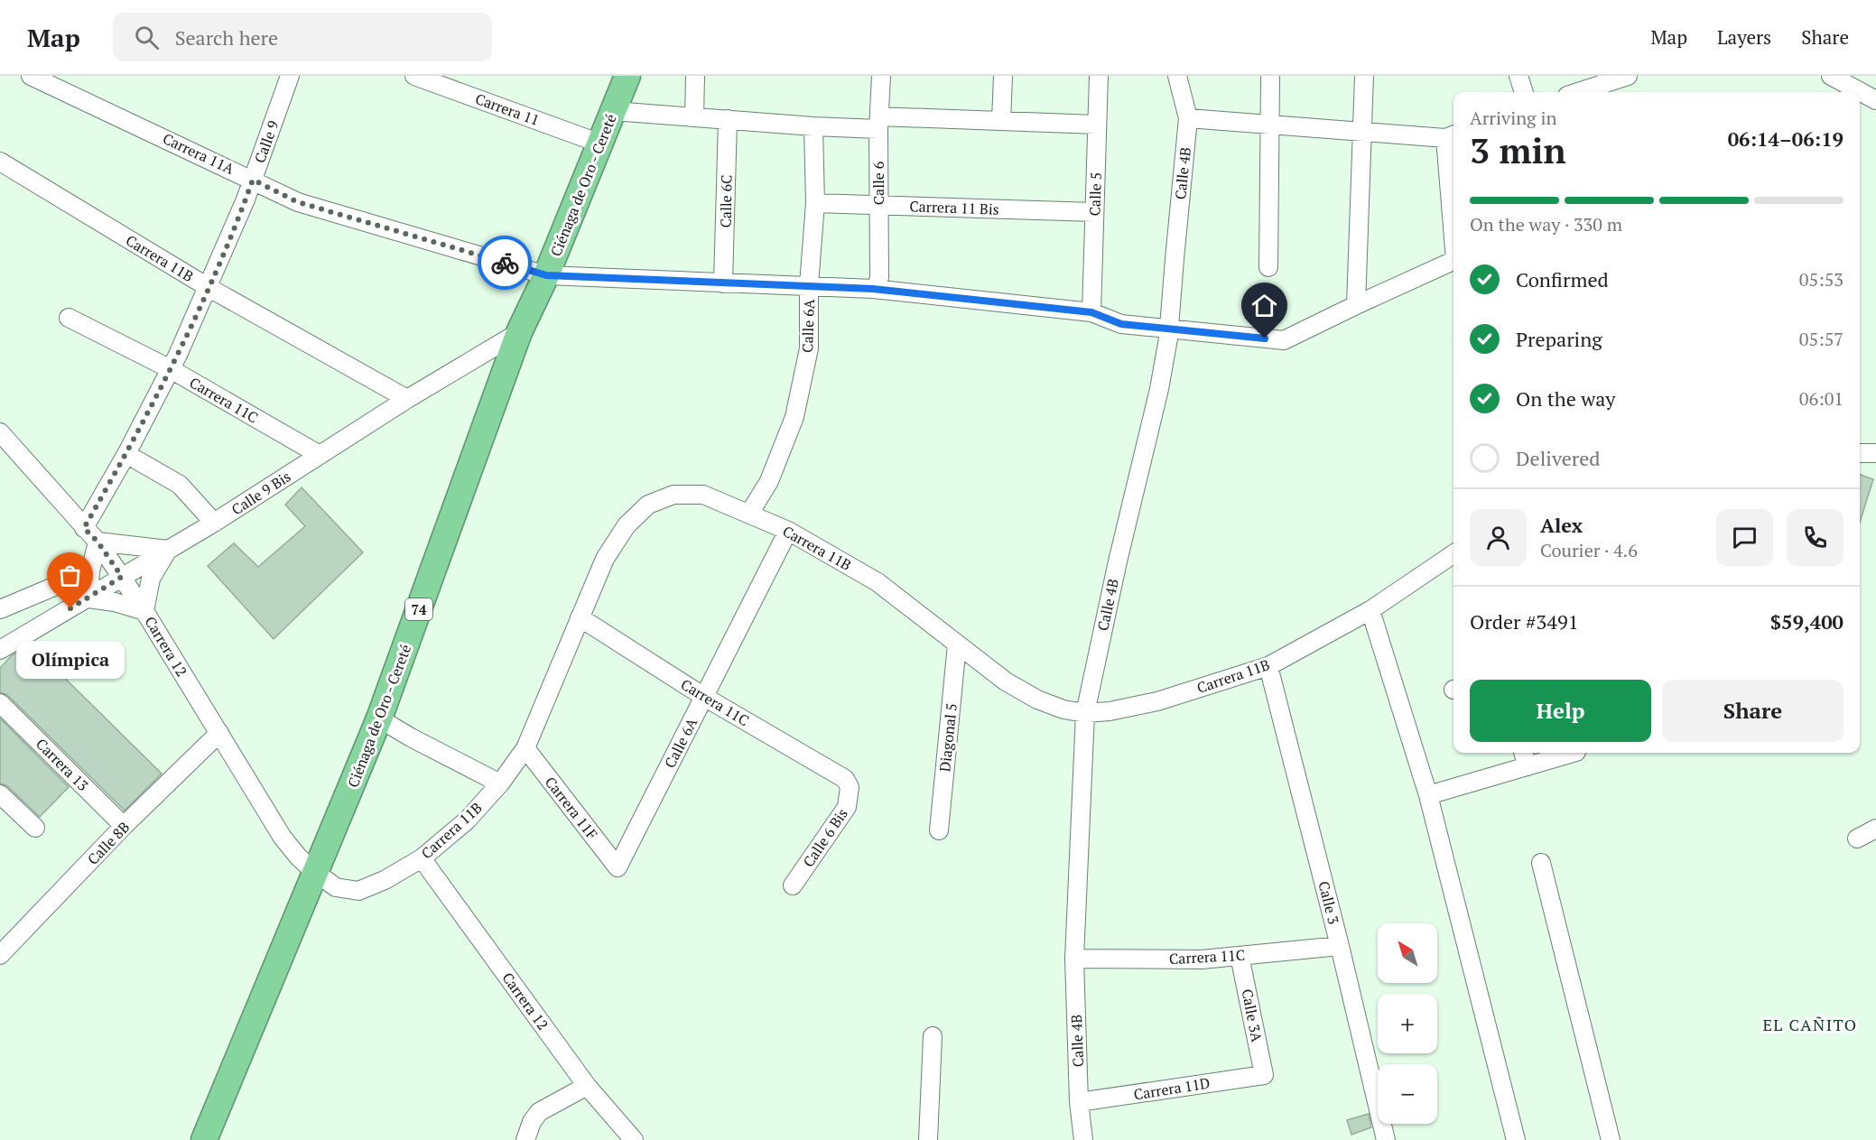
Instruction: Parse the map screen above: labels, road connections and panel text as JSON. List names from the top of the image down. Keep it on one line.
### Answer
{"streets":{"highway":["Ciénaga de Oro - Cereté","74"],"street":["Carrera 11","Calle 9","Carrera 11A","Calle 4B","Calle 6","Calle 5","Calle 6C","Carrera 11 Bis","Carrera 11B","Calle 6A","Carrera 11C","Calle 9 Bis","Carrera 12","Diagonal 5","Carrera 13","Carrera 11F","Calle 6 Bis","Calle 8B","Calle 3","Calle 3A","Carrera 11D"]},"crossings":[["Carrera 11","Ciénaga de Oro - Cereté"],["Calle 9","Carrera 11A"],["Calle 9","Carrera 11B"],["Calle 9","Carrera 11C"],["Calle 9","Carrera 12"],["Carrera 11A","Calle 4B"],["Carrera 11A","Calle 6"],["Carrera 11A","Ciénaga de Oro - Cereté"],["Carrera 11A","Calle 5"],["Carrera 11A","Calle 6C"],["Carrera 11A","Calle 6A"],["Calle 4B","Carrera 11B"],["Calle 4B","Carrera 11C"],["Calle 4B","Carrera 11D"],["Calle 6","Carrera 11 Bis"],["Ciénaga de Oro - Cereté","Carrera 11B"],["Ciénaga de Oro - Cereté","Calle 9 Bis"],["Ciénaga de Oro - Cereté","Carrera 12"],["Calle 5","Carrera 11 Bis"],["Carrera 11 Bis","Calle 6A"],["Carrera 11B","Calle 6A"],["Carrera 11B","Carrera 11C"],["Carrera 11B","Calle 9 Bis"],["Carrera 11B","Carrera 12"],["Carrera 11B","Diagonal 5"],["Carrera 11B","Carrera 11F"],["Carrera 11B","Calle 3"],["Calle 6A","Carrera 11C"],["Calle 6A","Carrera 11F"],["Carrera 11C","Calle 9 Bis"],["Carrera 11C","Calle 6 Bis"],["Carrera 11C","Calle 3"],["Carrera 11C","Calle 3A"],["Calle 9 Bis","Carrera 12"],["Carrera 12","Calle 8B"],["Carrera 13","Calle 8B"],["Calle 3A","Carrera 11D"]],"districts":["EL CAÑITO"],"places":["Olímpica"],"north":"top left","page":{"header":"Map","search":"Search here","nav":["Map","Layers","Share"],"heading":["3 min","Arriving in","06:14–06:19"],"panel":["Alex","Courier · 4.6","Order #3491","$59,400"],"bar":"On the way · 330 m","list":[["Confirmed","05:53"],["Preparing","05:57"],["On the way","06:01"],"Delivered"],"bubble":"Olímpica","buttons":["Help","Share"],"map_buttons":["+","−"]}}
